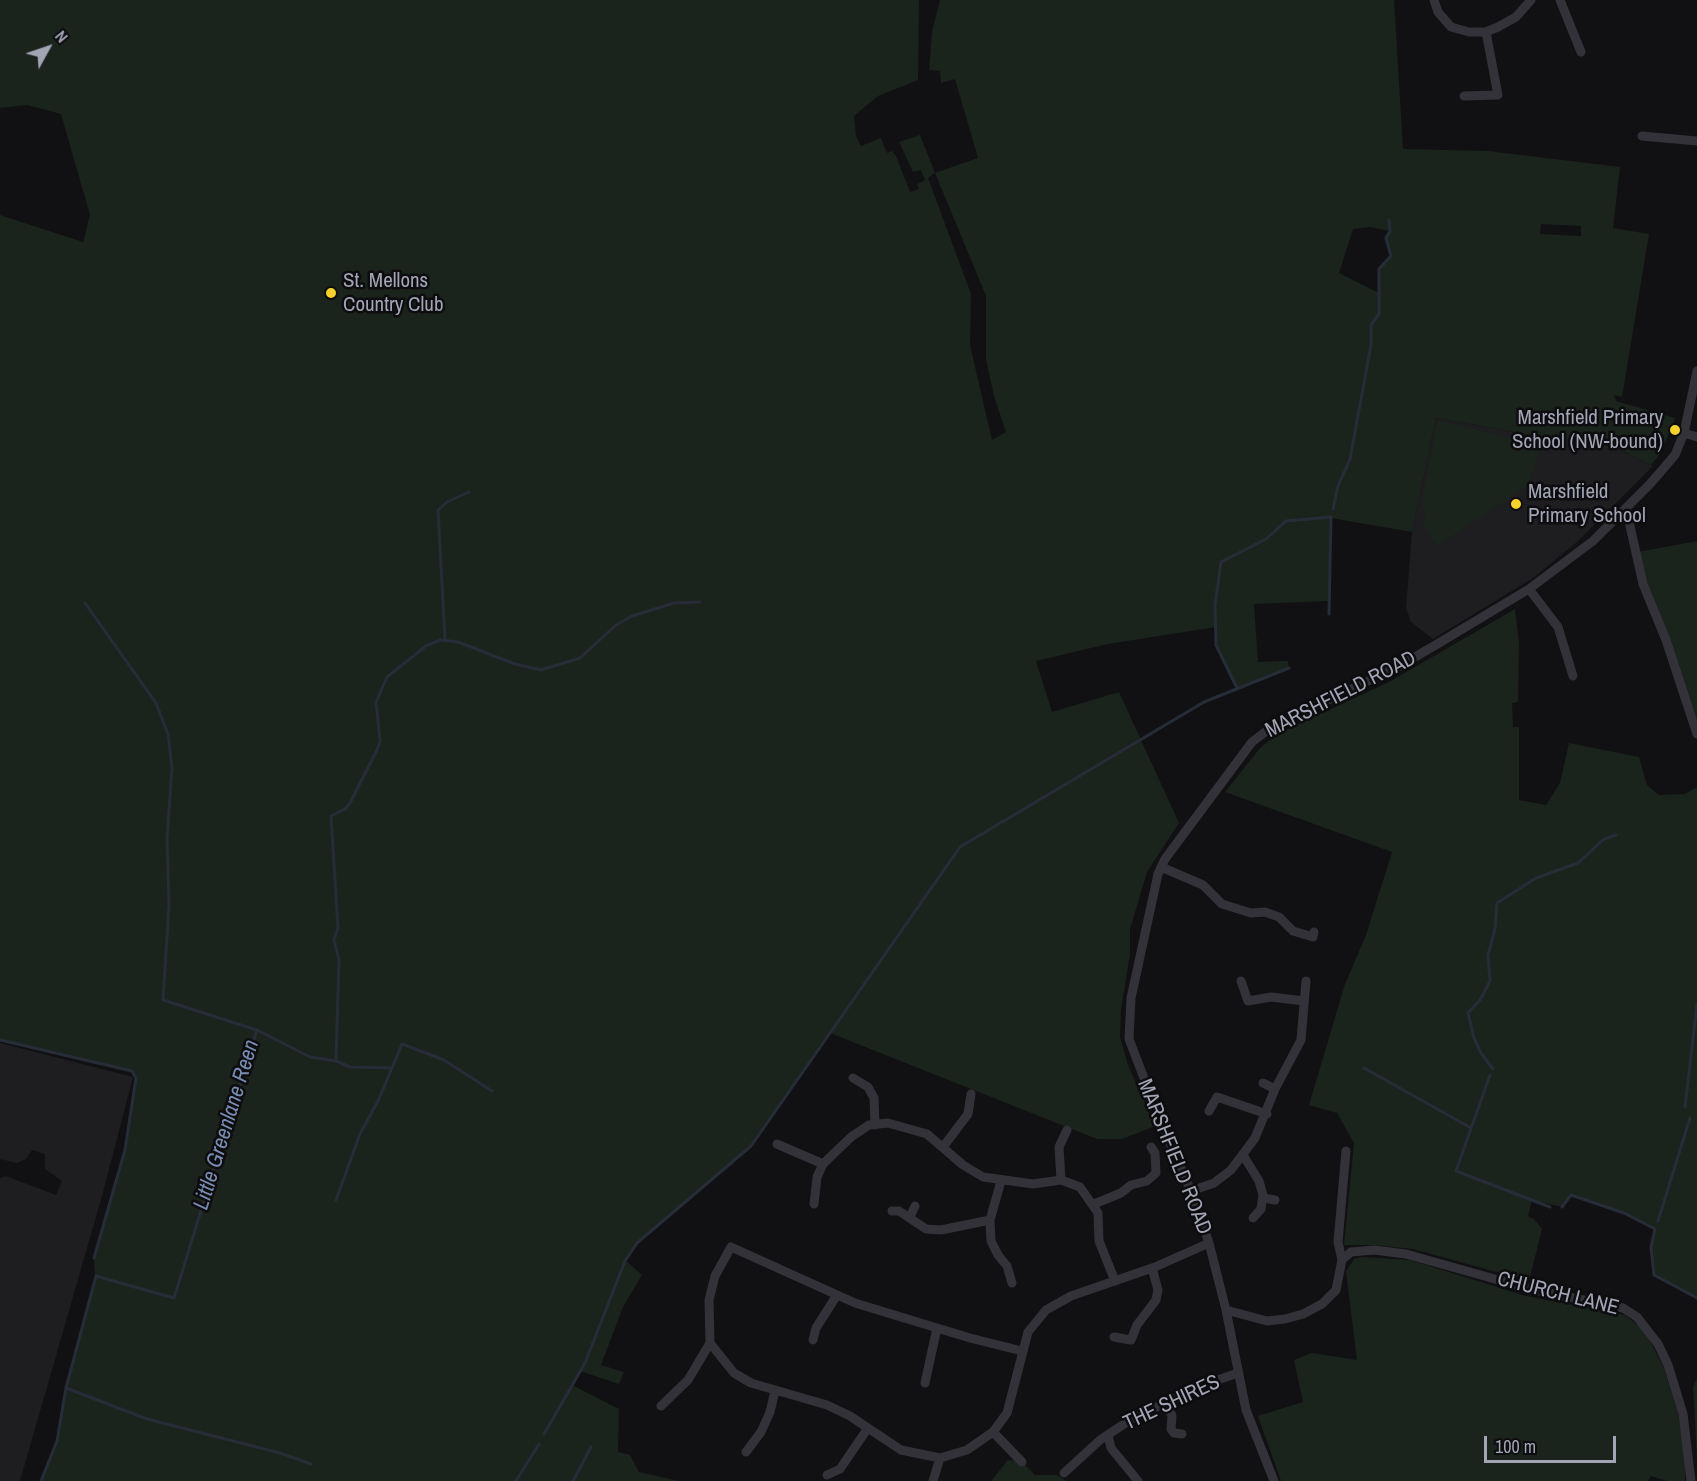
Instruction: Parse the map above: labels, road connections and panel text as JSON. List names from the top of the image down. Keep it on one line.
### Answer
{"streets":{"street":["MARSHFIELD ROAD","CHURCH LANE","THE SHIRES"]},"crossings":[["MARSHFIELD ROAD","THE SHIRES"]],"water":["Little Greenlane Reen"],"places":["St. Mellons Country Club","Marshfield Primary School (NW-bound)","Marshfield Primary School"],"scale_bar":"100 m","north":"top right"}
